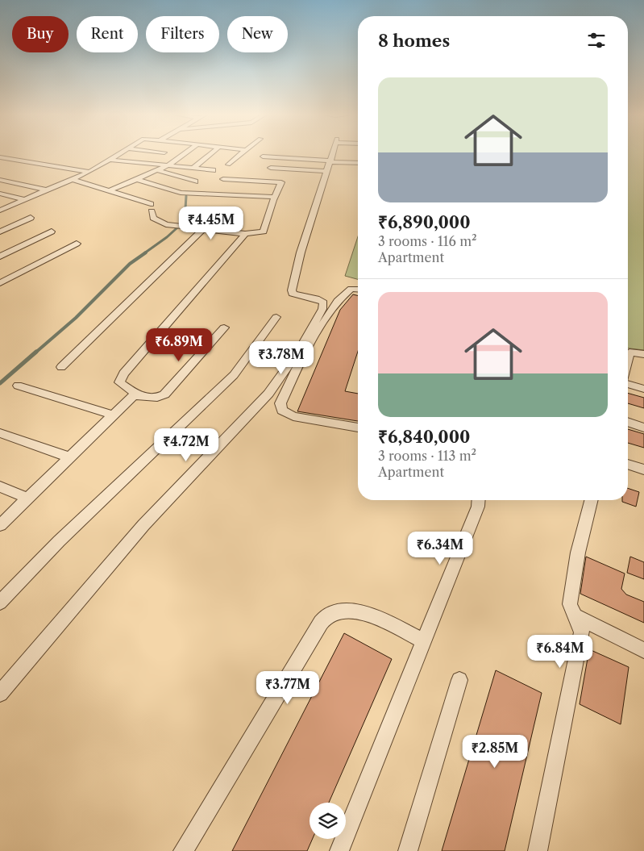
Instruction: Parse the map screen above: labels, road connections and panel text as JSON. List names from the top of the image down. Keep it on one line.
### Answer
{"page":{"chip":["Buy","Rent","Filters","New"],"heading":"8 homes","list":[{"name":"₹6,890,000","note":"3 rooms · 116 m² · Apartment"},{"name":"₹6,840,000","note":"3 rooms · 113 m² · Apartment"}],"price":["₹4.45M","₹6.89M","₹3.78M","₹4.72M","₹6.34M","₹6.84M","₹3.77M","₹2.85M"]}}
